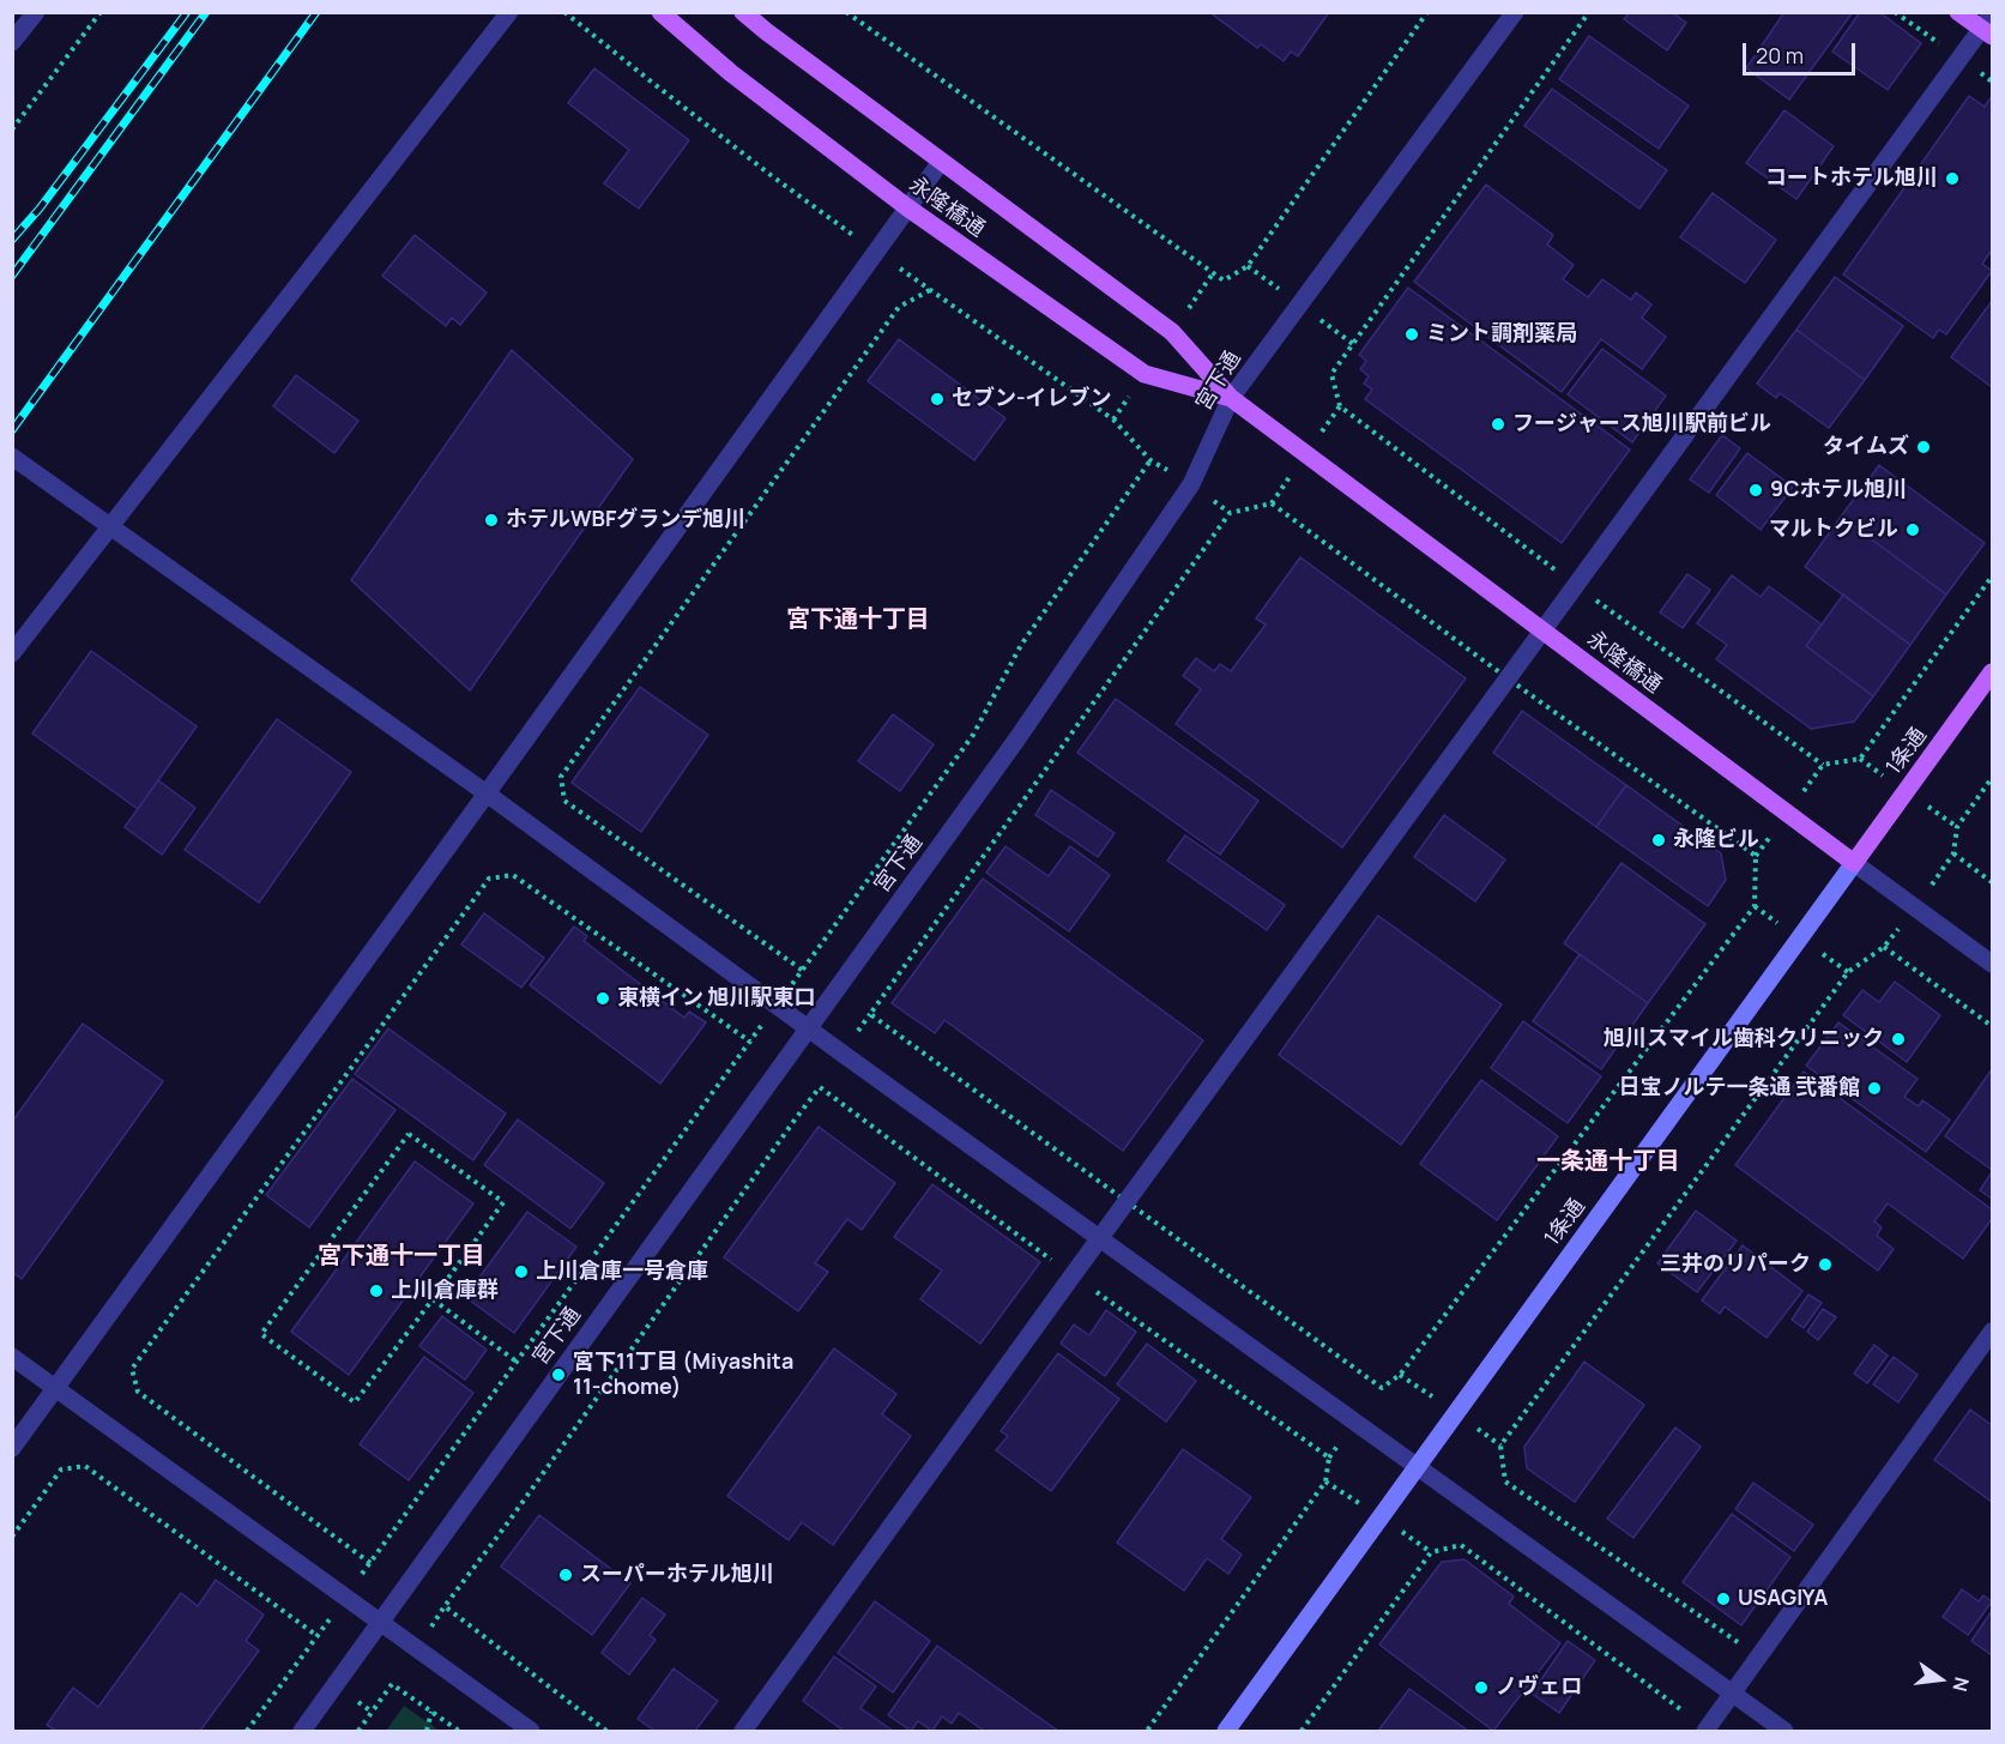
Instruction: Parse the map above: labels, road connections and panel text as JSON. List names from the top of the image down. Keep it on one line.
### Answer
{"streets":{"main road":["永隆橋通","1条通"],"street":["宮下通"]},"crossings":[["永隆橋通","宮下通"],["永隆橋通","1条通"]],"districts":["宮下通十丁目","一条通十丁目","宮下通十一丁目"],"places":["コートホテル旭川","ミント調剤薬局","セブン-イレブン","フージャース旭川駅前ビル","タイムズ","9Cホテル旭川","ホテルWBFグランデ旭川","マルトクビル","永隆ビル","東横イン 旭川駅東口","旭川スマイル歯科クリニック","日宝ノルテ一条通 弐番館","三井のリパーク","上川倉庫一号倉庫","上川倉庫群","宮下11丁目 (Miyashita 11-chome)","スーパーホテル旭川","USAGIYA","ノヴェロ"],"scale_bar":"20 m","north":"right"}
